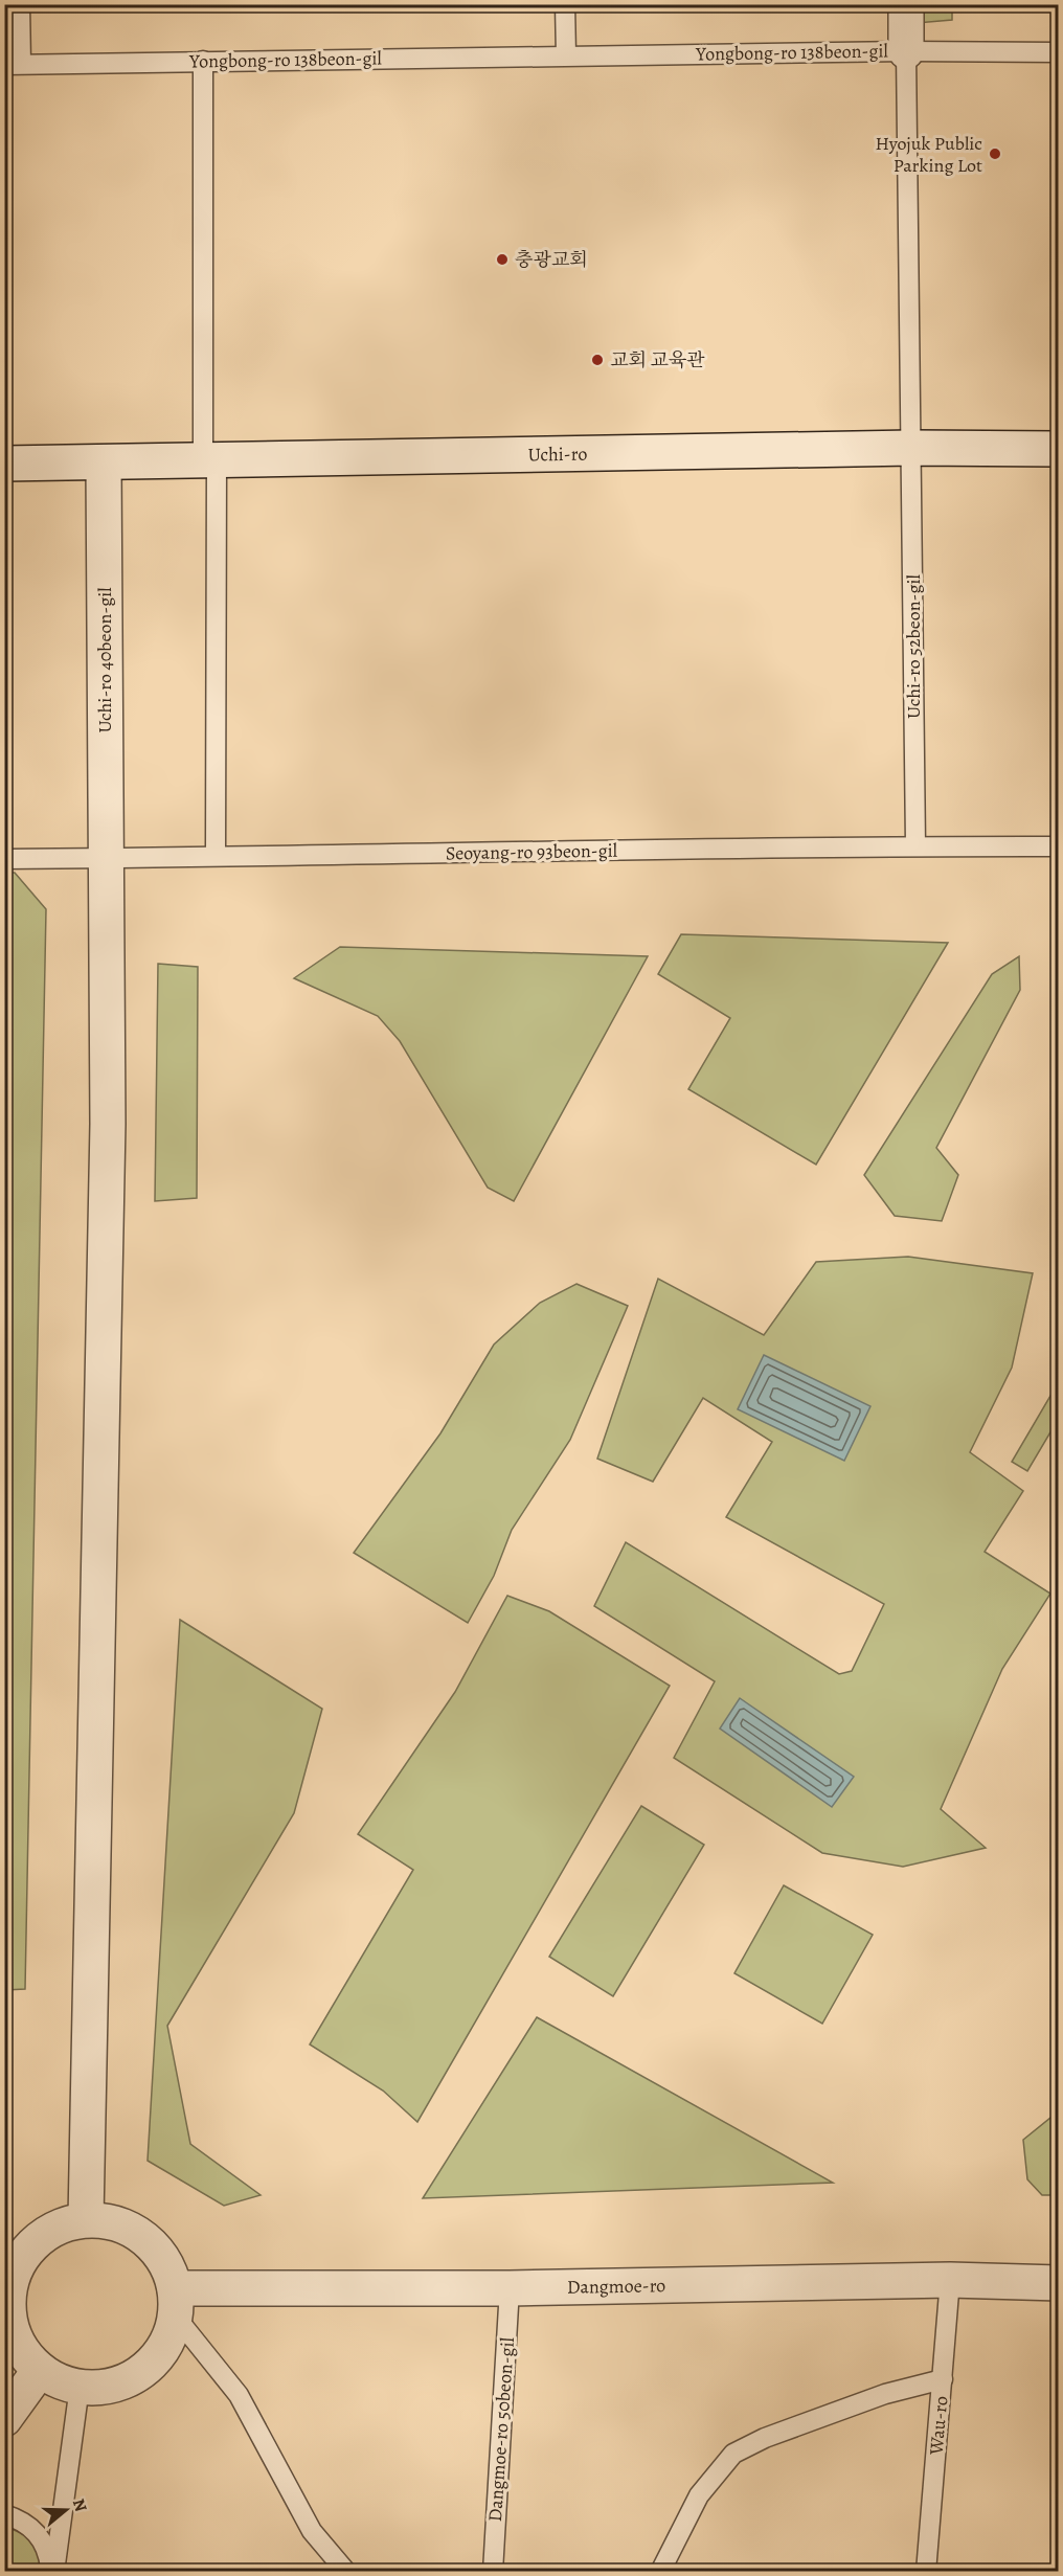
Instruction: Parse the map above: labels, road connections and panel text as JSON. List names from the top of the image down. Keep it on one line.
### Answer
{"streets":{"street":["Yongbong-ro 138beon-gil","Uchi-ro","Uchi-ro 40beon-gil","Dangmoe-ro"],"lane":["Uchi-ro 52beon-gil","Seoyang-ro 93beon-gil","Wau-ro","Dangmoe-ro 50beon-gil"]},"crossings":[["Uchi-ro","Uchi-ro 52beon-gil"],["Uchi-ro","Uchi-ro 40beon-gil"],["Uchi-ro 52beon-gil","Seoyang-ro 93beon-gil"],["Uchi-ro 40beon-gil","Seoyang-ro 93beon-gil"],["Uchi-ro 40beon-gil","Dangmoe-ro"],["Dangmoe-ro","Wau-ro"],["Dangmoe-ro","Dangmoe-ro 50beon-gil"]],"places":["Hyojuk Public Parking Lot","충광교회","교회 교육관"],"north":"right"}
